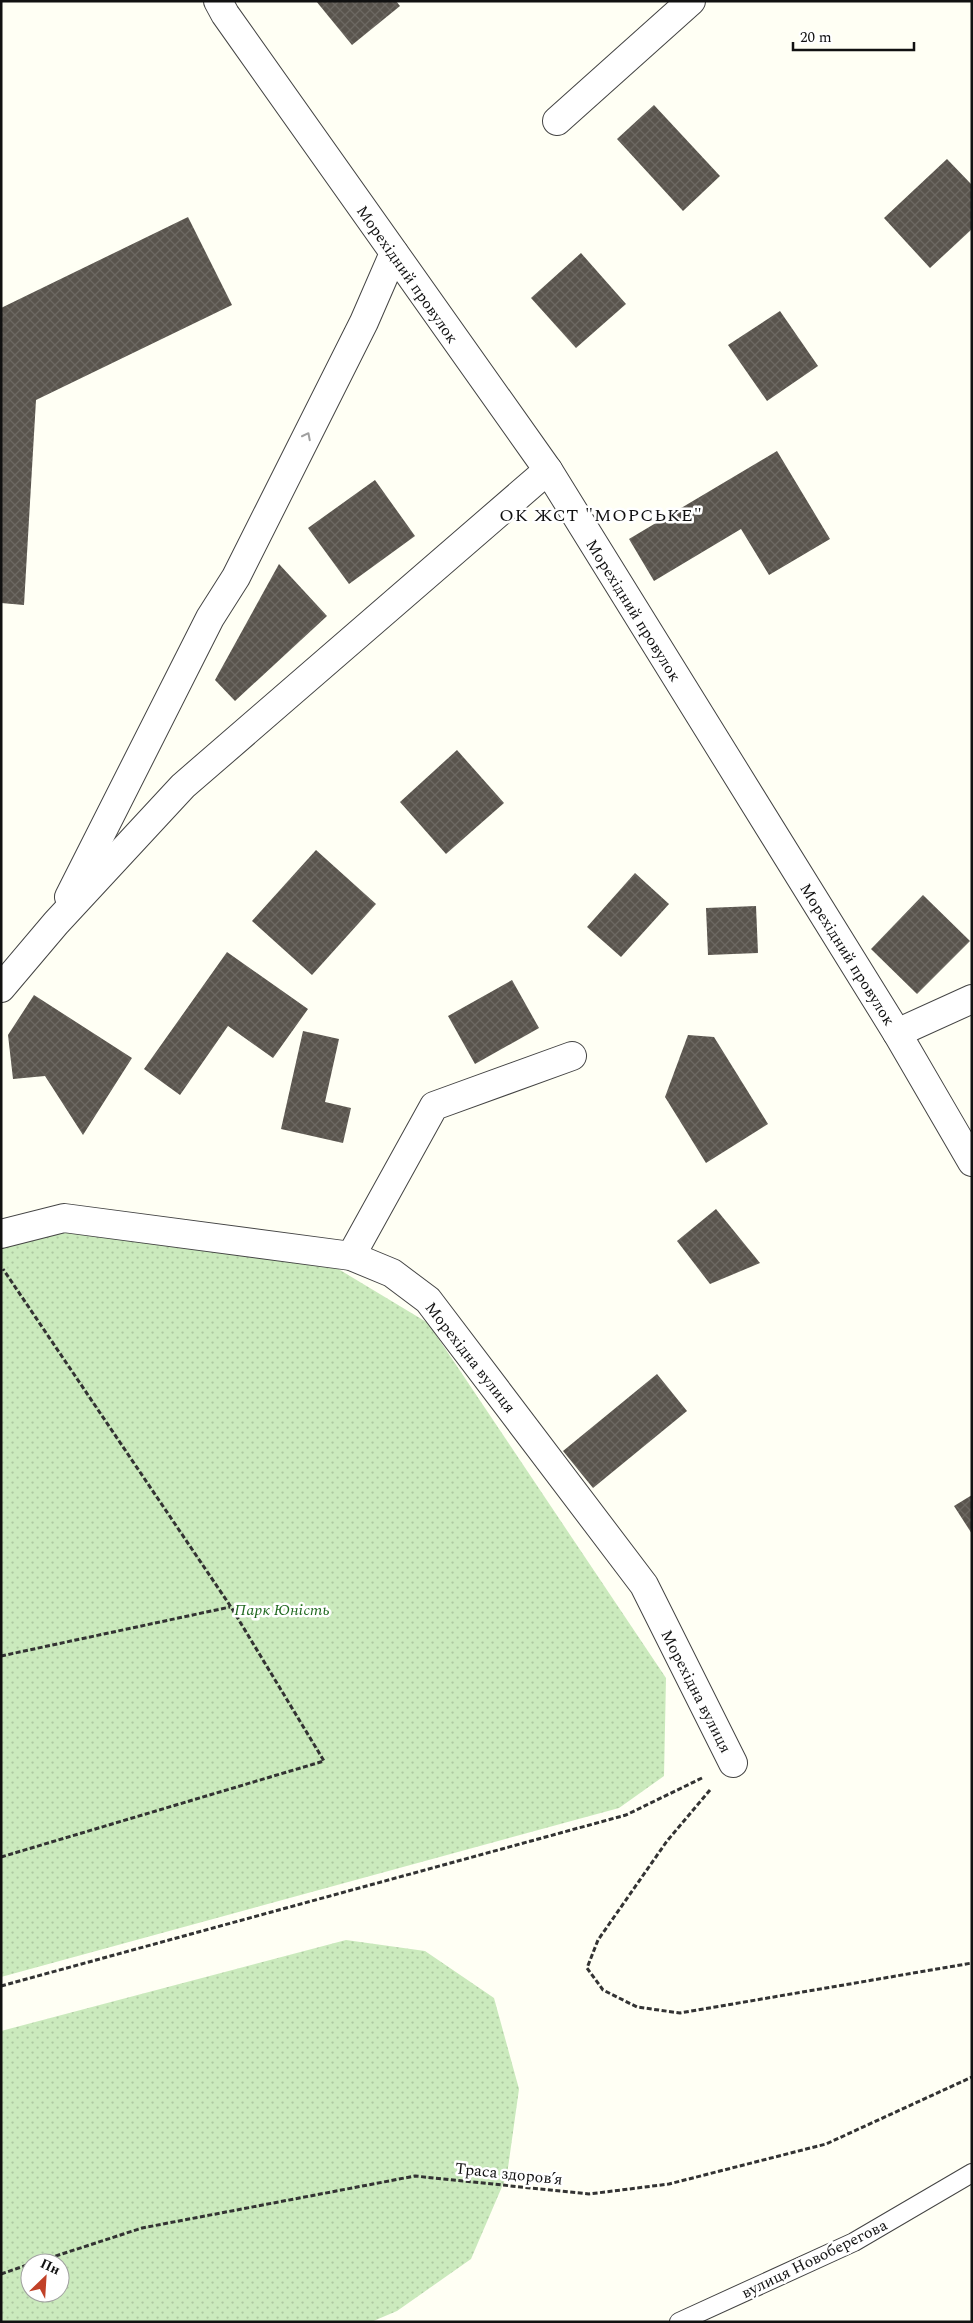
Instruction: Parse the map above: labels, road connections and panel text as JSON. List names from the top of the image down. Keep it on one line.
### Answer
{"streets":{"street":["Морехідний провулок","Морехідна вулиця"],"lane":["вулиця Новоберегова"],"path":["Траса здоров’я"]},"districts":["ОК ЖСТ \"МОРСЬКЕ\""],"parks":["Парк Юність"],"scale_bar":"20 m","north":"top right"}
